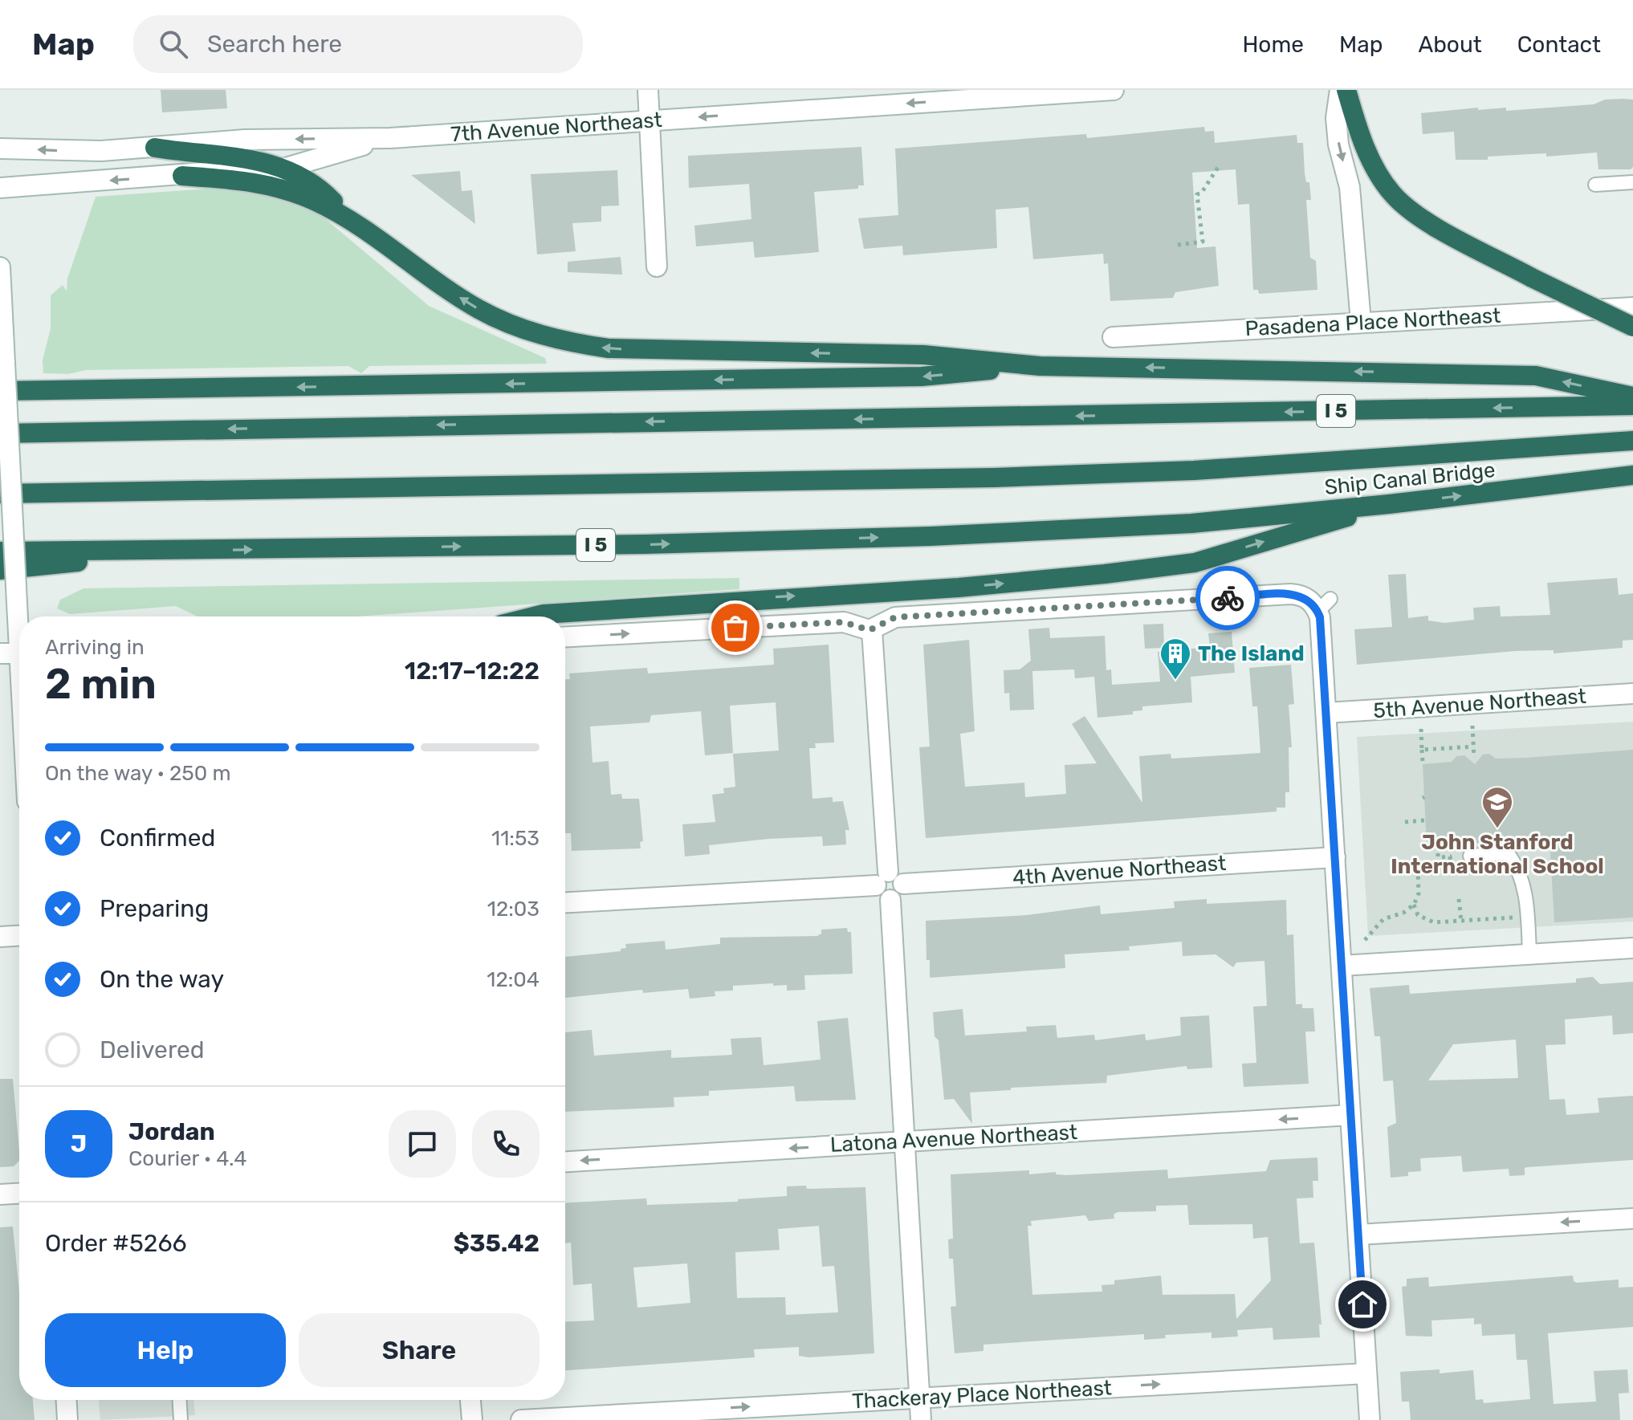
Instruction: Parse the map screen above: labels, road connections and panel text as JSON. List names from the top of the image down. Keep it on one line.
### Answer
{"streets":{"highway":["I 5","Ship Canal Bridge"],"street":["7th Avenue Northeast","Pasadena Place Northeast","5th Avenue Northeast","4th Avenue Northeast","Latona Avenue Northeast","Thackeray Place Northeast"]},"crossings":[["I 5","Ship Canal Bridge"]],"one_way":["Latona Avenue Northeast","Thackeray Place Northeast"],"places":{"building":["The Island"],"school or university":["John Stanford International School"]},"page":{"header":"Map","search":"Search here","nav":["Home","Map","About","Contact"],"heading":["2 min","Arriving in","12:17–12:22"],"panel":["Jordan","Courier · 4.4","Order #5266","$35.42"],"bar":"On the way · 250 m","list":[["Confirmed","11:53"],["Preparing","12:03"],["On the way","12:04"],"Delivered"],"round":"J","buttons":["Help","Share"]}}
